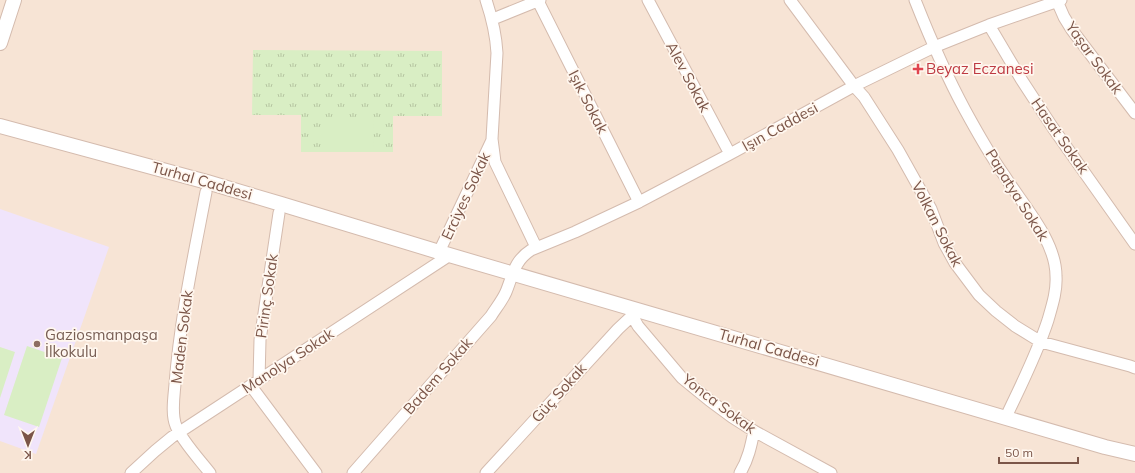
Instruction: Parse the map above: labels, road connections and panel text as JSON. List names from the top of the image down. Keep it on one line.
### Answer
{"streets":{"street":["Yaşar Sokak","Alev Sokak","Işık Sokak","Işın Caddesi","Hasat Sokak","Turhal Caddesi","Papatya Sokak","Erciyes Sokak","Volkan Sokak","Pirinç Sokak","Maden Sokak","Manolya Sokak","Badem Sokak","Güç Sokak","Yonca Sokak"]},"crossings":[["Yaşar Sokak","Işın Caddesi"],["Alev Sokak","Işın Caddesi"],["Işık Sokak","Işın Caddesi"],["Işın Caddesi","Hasat Sokak"],["Işın Caddesi","Turhal Caddesi"],["Işın Caddesi","Papatya Sokak"],["Işın Caddesi","Erciyes Sokak"],["Işın Caddesi","Volkan Sokak"],["Işın Caddesi","Badem Sokak"],["Turhal Caddesi","Papatya Sokak"],["Turhal Caddesi","Erciyes Sokak"],["Turhal Caddesi","Pirinç Sokak"],["Turhal Caddesi","Maden Sokak"],["Turhal Caddesi","Manolya Sokak"],["Turhal Caddesi","Badem Sokak"],["Turhal Caddesi","Güç Sokak"],["Turhal Caddesi","Yonca Sokak"],["Papatya Sokak","Volkan Sokak"],["Erciyes Sokak","Manolya Sokak"],["Pirinç Sokak","Manolya Sokak"],["Maden Sokak","Manolya Sokak"],["Güç Sokak","Yonca Sokak"]],"places":{"health":["Beyaz Eczanesi"],"other":["Gaziosmanpaşa İlkokulu"]},"scale_bar":"50 m","north":"bottom"}
